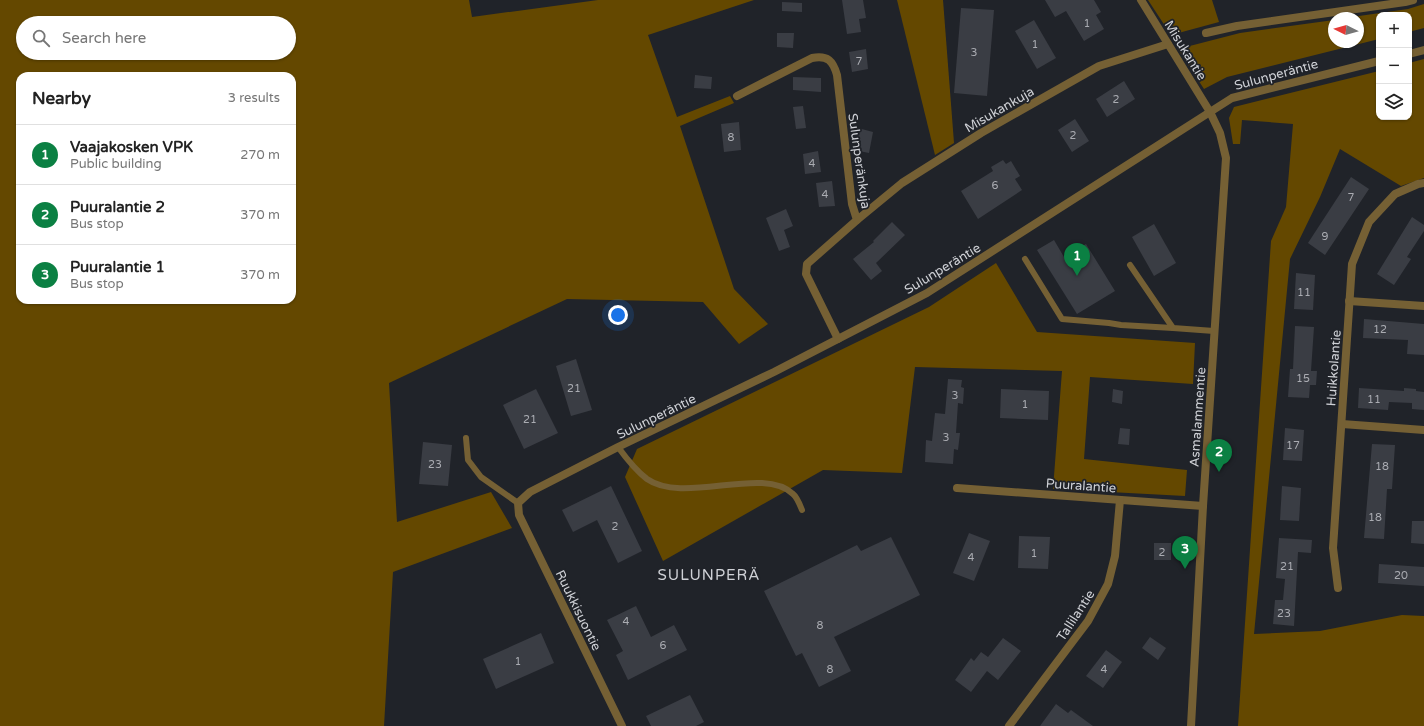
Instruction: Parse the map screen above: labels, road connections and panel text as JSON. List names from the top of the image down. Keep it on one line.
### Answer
{"streets":{"street":["Misukantie","Sulunperäntie","Misukankuja","Sulunperänkuja","Huikkolantie","Asmalammentie","Puuralantie","Ruukkisuontie","Tallilantie"]},"crossings":[["Misukantie","Sulunperäntie"],["Misukantie","Misukankuja"],["Misukantie","Asmalammentie"],["Sulunperäntie","Sulunperänkuja"],["Sulunperäntie","Asmalammentie"],["Sulunperäntie","Ruukkisuontie"],["Misukankuja","Sulunperänkuja"],["Asmalammentie","Puuralantie"],["Puuralantie","Tallilantie"]],"districts":["SULUNPERÄ"],"house_numbers":["1","1","3","7","2","2","8","4","6","4","7","9","11","12","15","21","3","11","1","21","3","17","23","18","18","2","2","1","4","21","20","23","4","8","6","1","8","4"],"north":"left","page":{"map_buttons":["+","−"],"search":"Search here","heading":["Nearby","3 results"],"list":[{"mark":"1","name":"Vaajakosken VPK","note":"Public building","value":"270 m"},{"mark":"2","name":"Puuralantie 2","note":"Bus stop","value":"370 m"},{"mark":"3","name":"Puuralantie 1","note":"Bus stop","value":"370 m"}],"pins":["1","2","3"]}}
